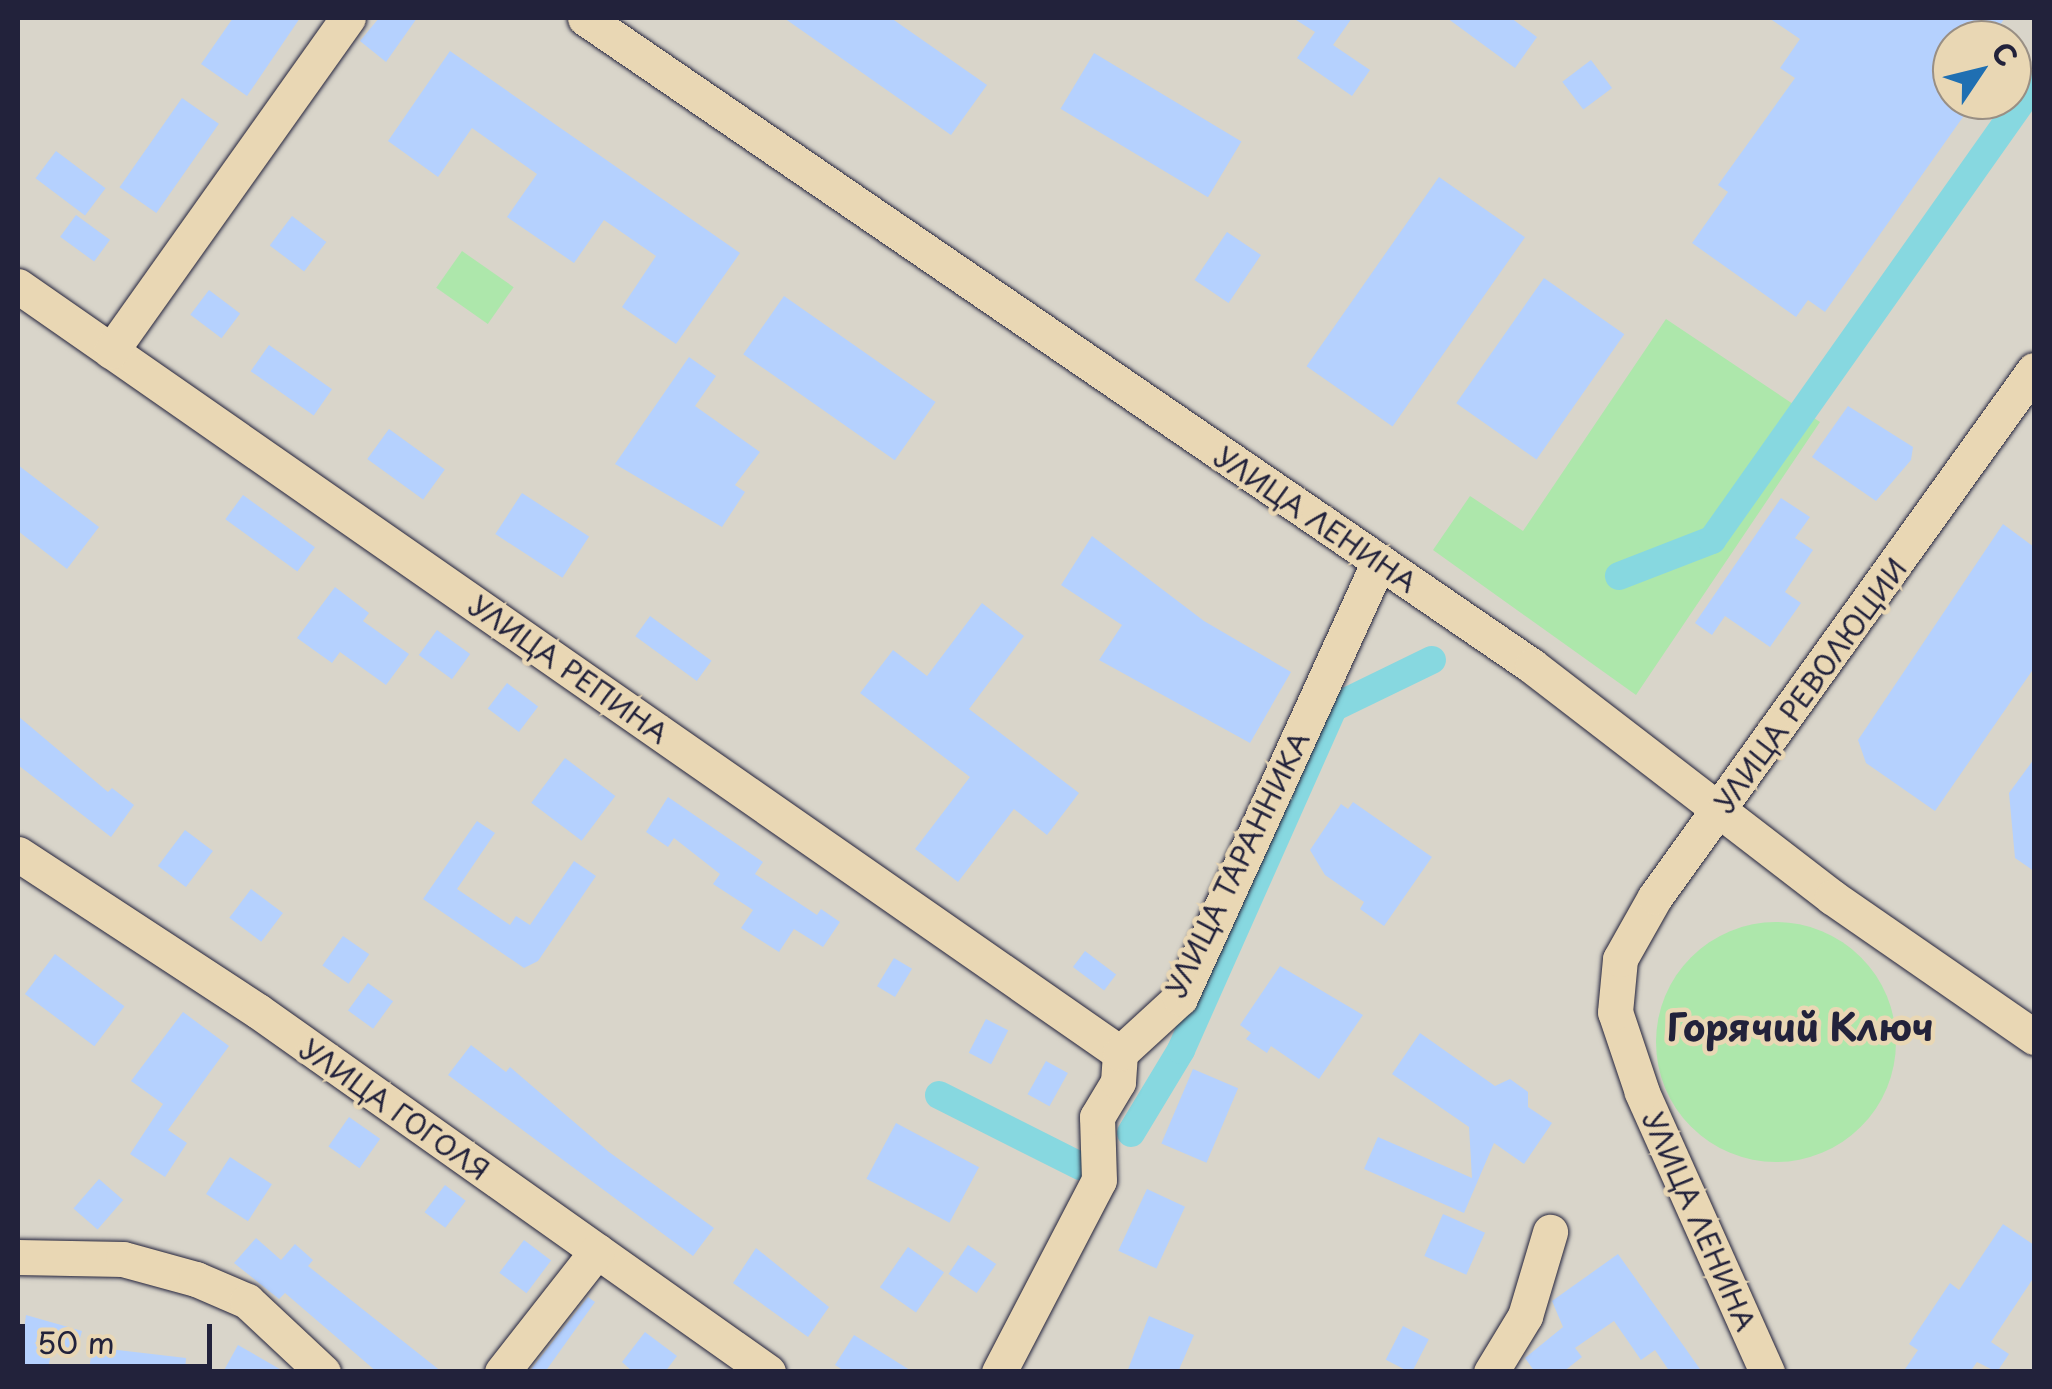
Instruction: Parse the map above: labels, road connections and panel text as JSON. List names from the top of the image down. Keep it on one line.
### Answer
{"streets":{"street":["УЛИЦА ЛЕНИНА","УЛИЦА РЕПИНА","УЛИЦА РЕВОЛЮЦИИ","УЛИЦА ТАРАННИКА","УЛИЦА ГОГОЛЯ"]},"crossings":[["УЛИЦА ЛЕНИНА","УЛИЦА РЕВОЛЮЦИИ"],["УЛИЦА ЛЕНИНА","УЛИЦА ТАРАННИКА"],["УЛИЦА РЕПИНА","УЛИЦА ТАРАННИКА"]],"districts":["Горячий Ключ"],"scale_bar":"50 m","north":"top right"}
